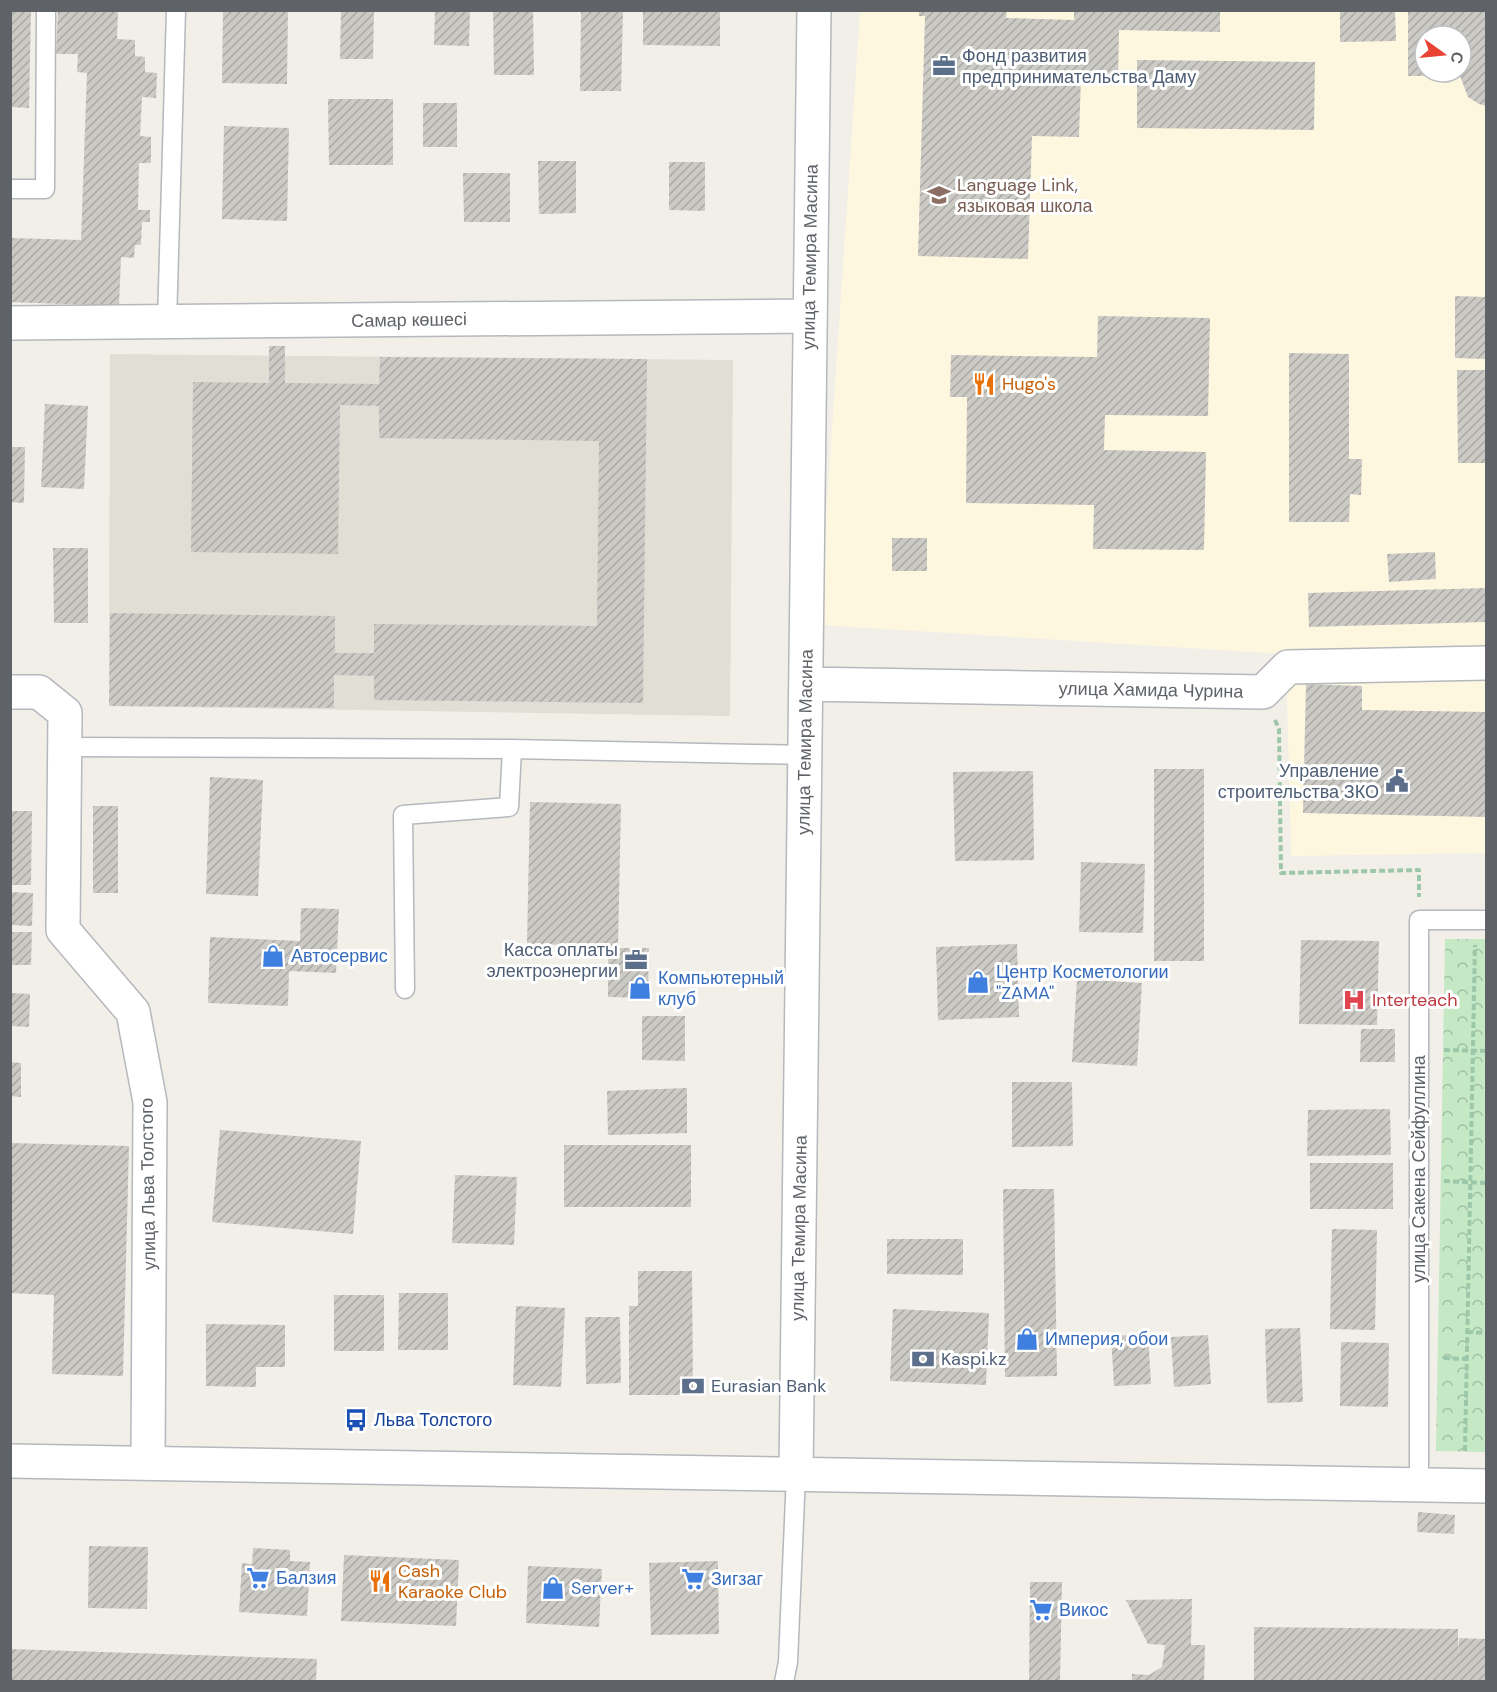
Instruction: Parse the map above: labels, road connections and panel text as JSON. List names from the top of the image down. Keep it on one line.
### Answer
{"streets":{"street":["улица Темира Масина","Самар көшесі","улица Хамида Чурина","улица Льва Толстого"],"lane":["улица Сакена Сейфуллина"]},"crossings":[["улица Темира Масина","Самар көшесі"],["улица Темира Масина","улица Хамида Чурина"]],"places":{"office":["Фонд развития предпринимательства Даму","Касса оплаты электроэнергии"],"school or university":["Language Link, языковая школа"],"restaurant":["Hugo's","Cash Karaoke Club"],"public building":["Управление строительства ЗКО"],"shop":["Автосервис","Центр Косметологии \"ZAMA\"","Компьютерный клуб","Империя, обои","Server+"],"hospital":["Interteach"],"bank":["Kaspi.kz","Eurasian Bank"],"bus stop":["Льва Толстого"],"supermarket":["Балзия","Зигзаг","Викос"]},"north":"right"}
